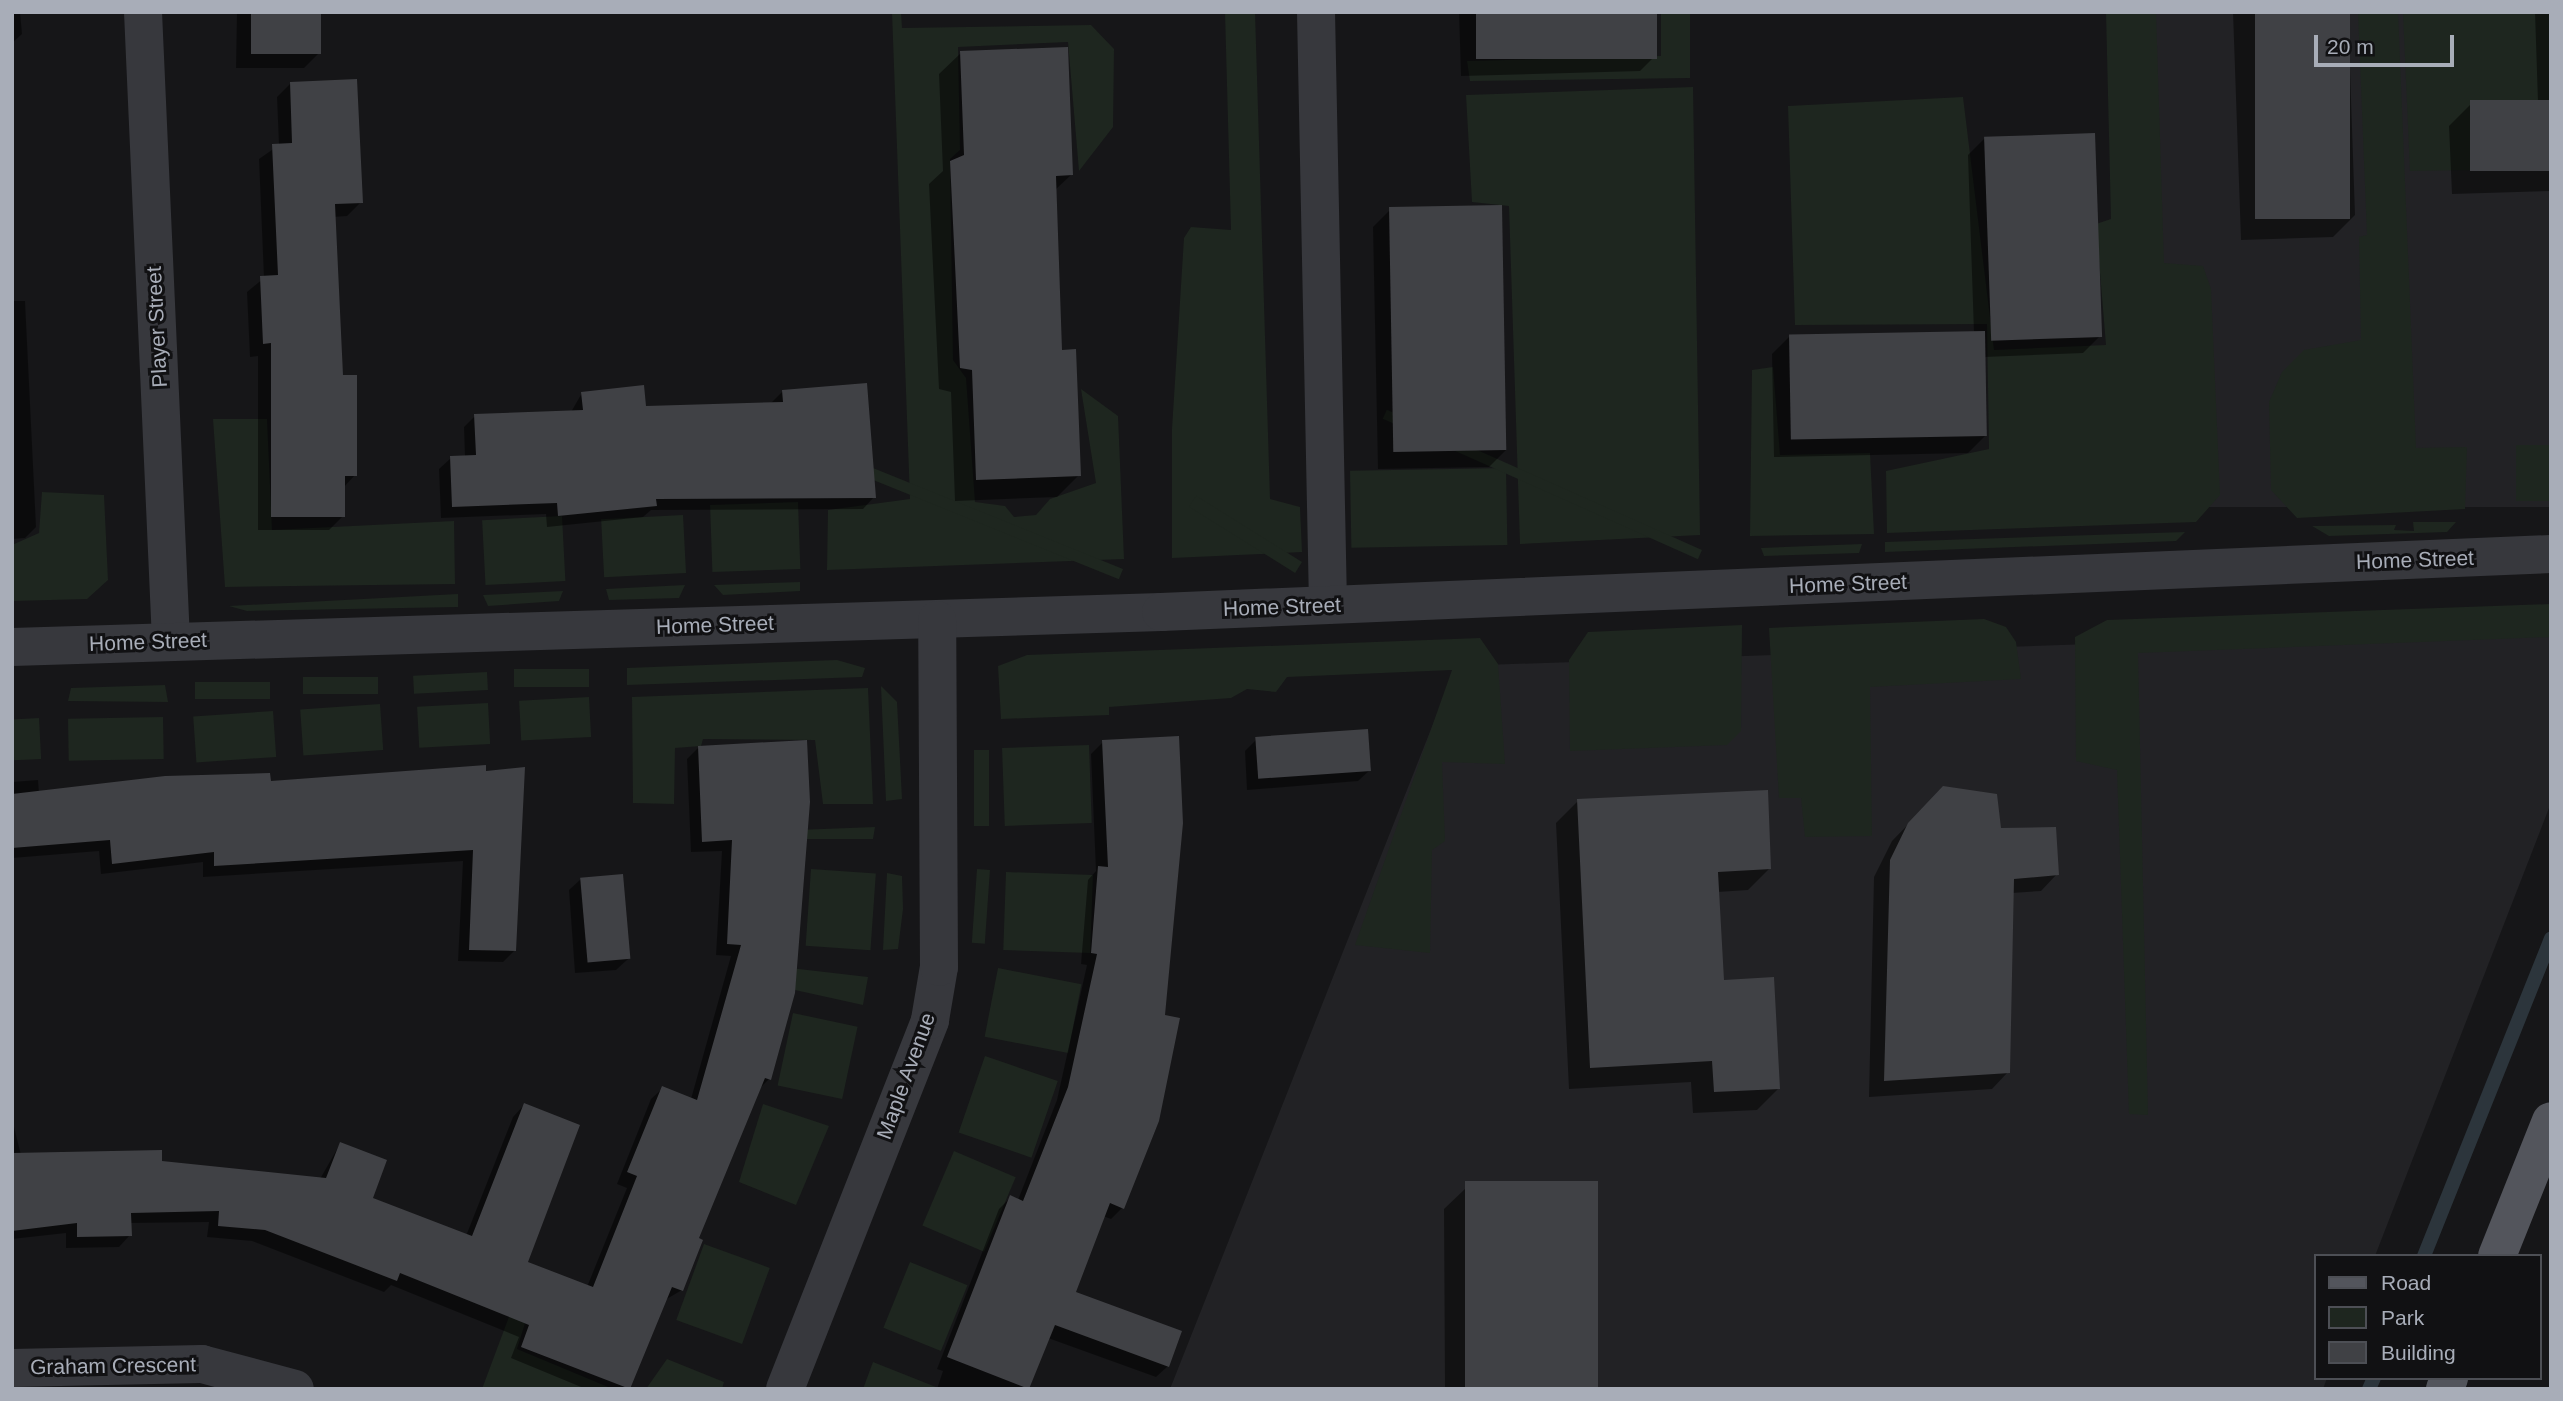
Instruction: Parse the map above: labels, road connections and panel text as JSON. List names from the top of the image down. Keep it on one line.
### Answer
{"streets":{"street":["Player Street","Home Street","Maple Avenue","Graham Crescent"]},"crossings":[["Player Street","Home Street"],["Home Street","Maple Avenue"]],"legend":["Road","Park","Building"],"scale_bar":"20 m"}
